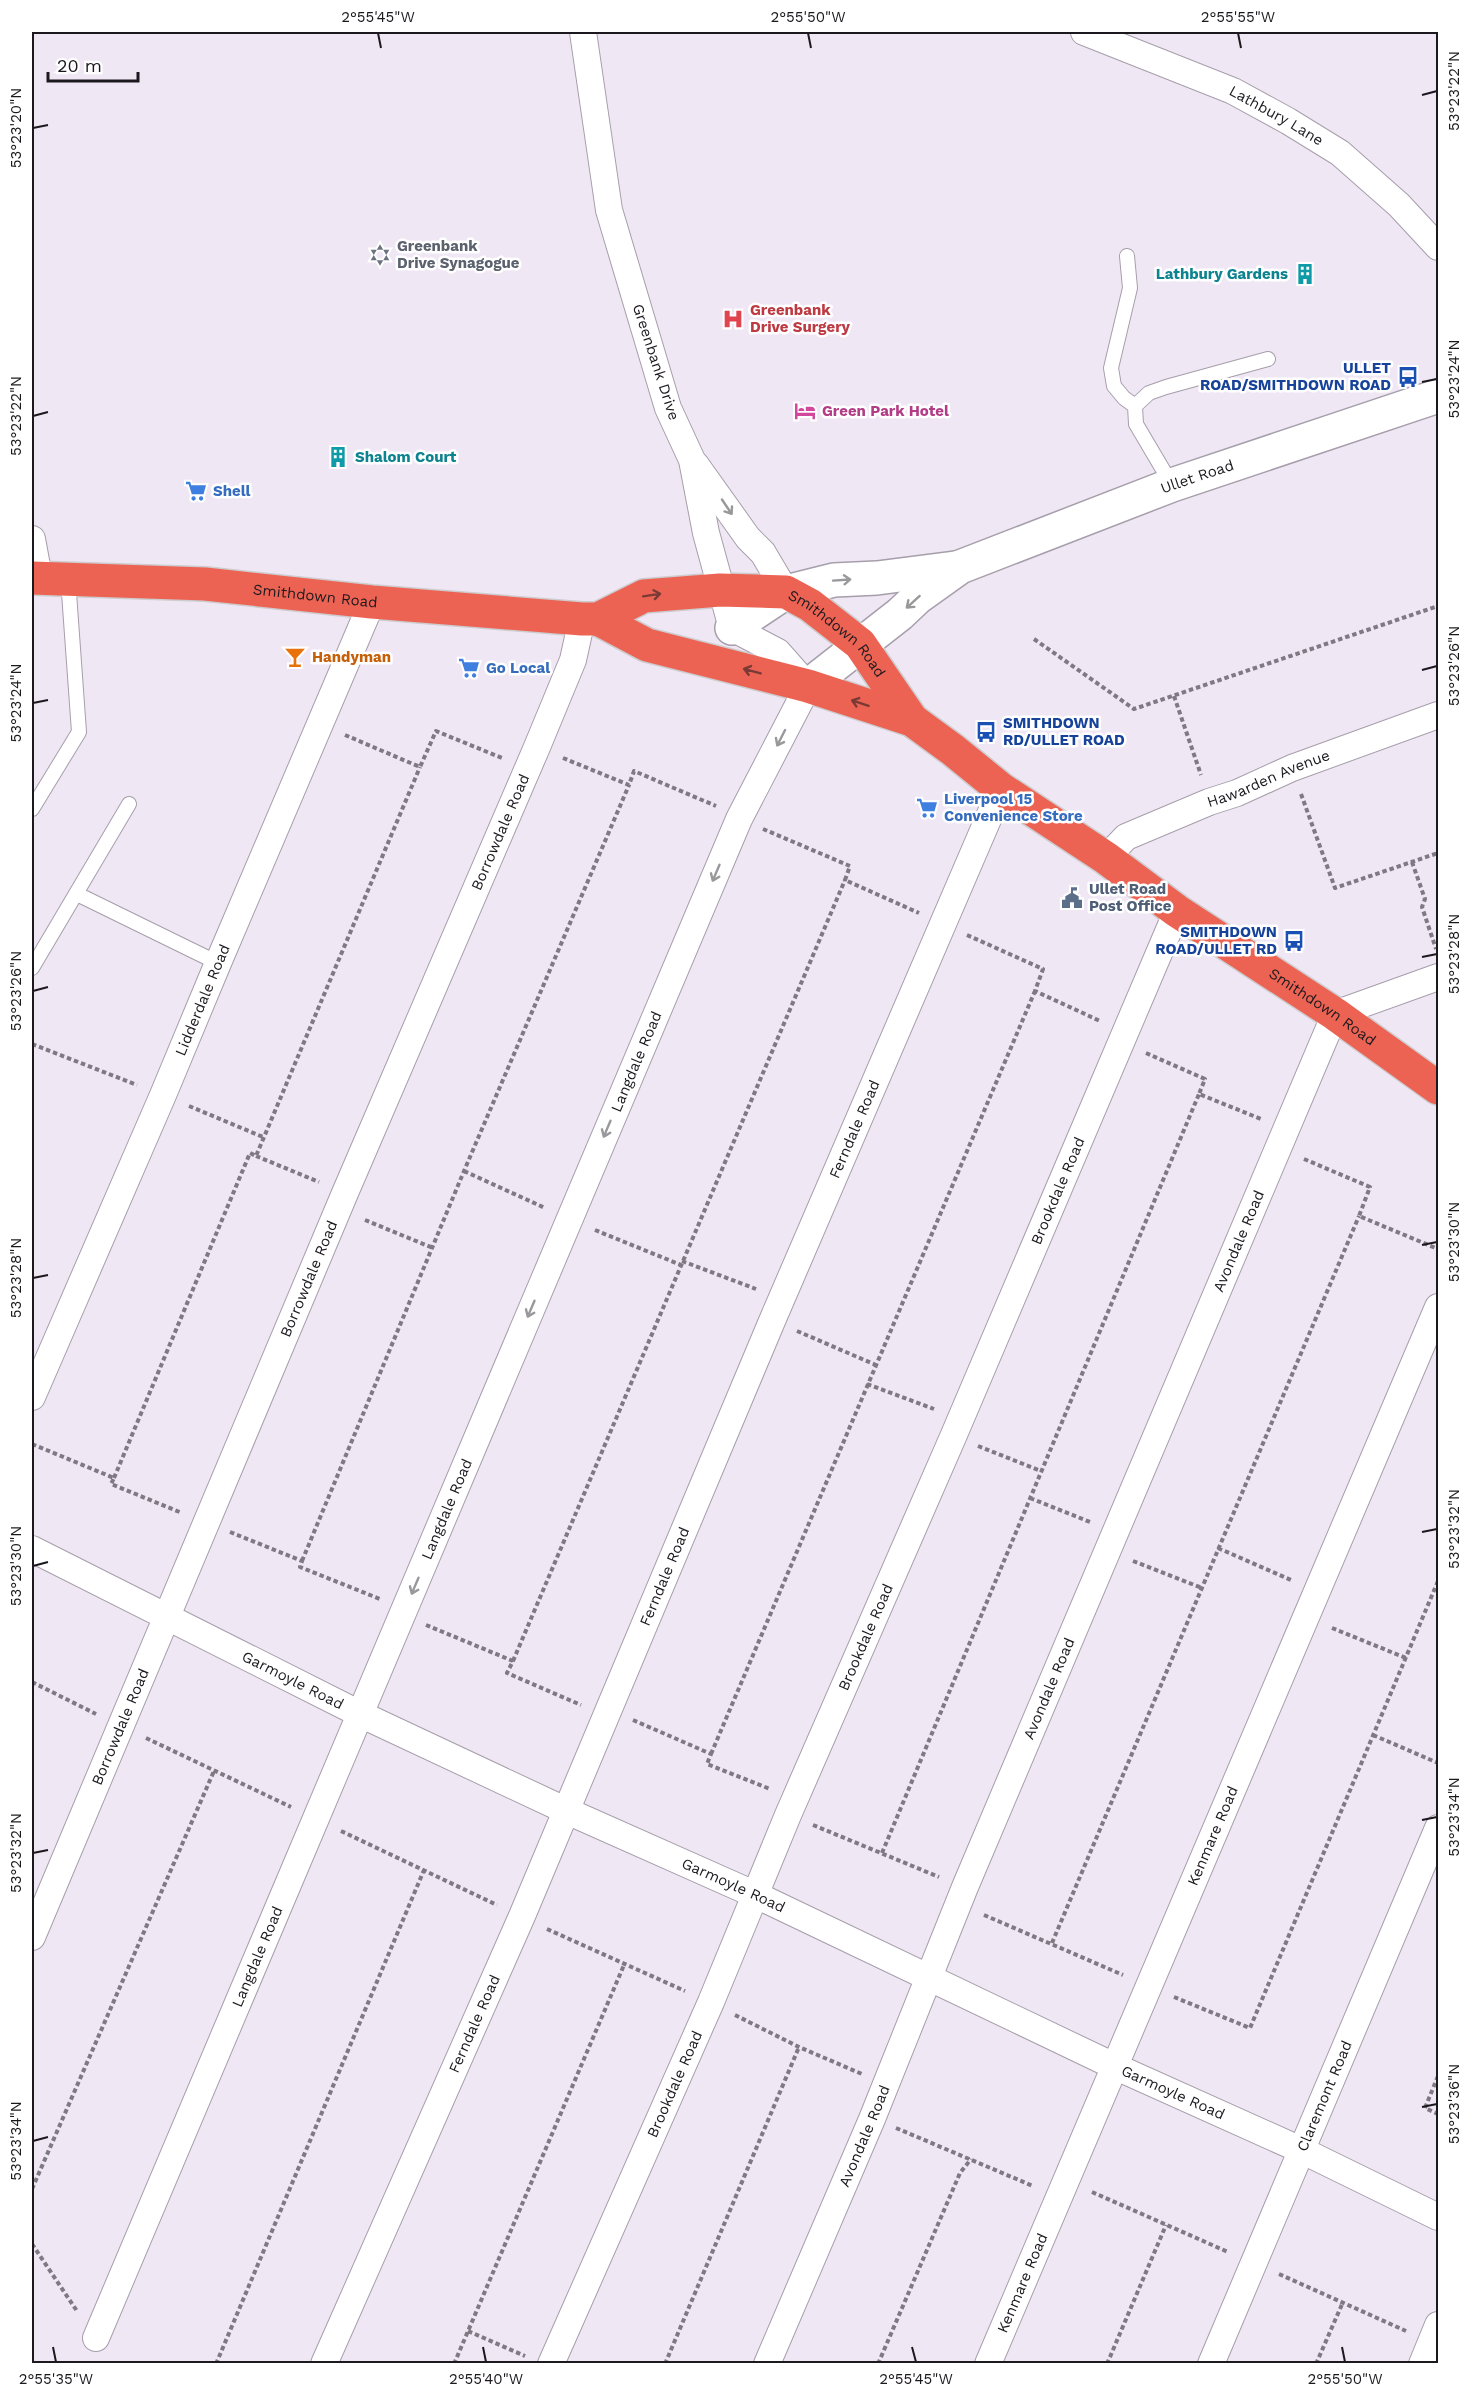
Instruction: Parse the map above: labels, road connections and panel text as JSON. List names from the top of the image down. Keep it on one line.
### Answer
{"streets":{"highway":["Smithdown Road"],"main road":["Ullet Road"],"street":["Lathbury Lane","Greenbank Drive","Hawarden Avenue","Borrowdale Road","Lidderdale Road","Langdale Road","Ferndale Road","Brookdale Road","Avondale Road","Garmoyle Road","Kenmare Road","Claremont Road"]},"crossings":[["Greenbank Drive","Ullet Road"],["Greenbank Drive","Smithdown Road"],["Ullet Road","Smithdown Road"],["Ullet Road","Langdale Road"],["Smithdown Road","Hawarden Avenue"],["Smithdown Road","Borrowdale Road"],["Smithdown Road","Lidderdale Road"],["Smithdown Road","Langdale Road"],["Smithdown Road","Ferndale Road"],["Smithdown Road","Brookdale Road"],["Smithdown Road","Avondale Road"],["Borrowdale Road","Garmoyle Road"],["Langdale Road","Garmoyle Road"],["Ferndale Road","Garmoyle Road"],["Brookdale Road","Garmoyle Road"],["Avondale Road","Garmoyle Road"],["Garmoyle Road","Kenmare Road"],["Garmoyle Road","Claremont Road"]],"one_way":["Langdale Road"],"places":{"synagogue":["Greenbank Drive Synagogue"],"building":["Lathbury Gardens","Shalom Court"],"hospital":["Greenbank Drive Surgery"],"bus stop":["ULLET ROAD/SMITHDOWN ROAD","SMITHDOWN RD/ULLET ROAD","SMITHDOWN ROAD/ULLET RD"],"hotel":["Green Park Hotel"],"supermarket":["Shell","Go Local","Liverpool 15 Convenience Store"],"bar":["Handyman"],"public building":["Ullet Road Post Office"]},"scale_bar":"20 m","coordinates":["2°55'45\"W","2°55'50\"W","2°55'55\"W","53°23'22\"N","53°23'20\"N","53°23'24\"N","53°23'26\"N","53°23'28\"N","53°23'30\"N","53°23'32\"N","53°23'34\"N","53°23'36\"N","2°55'35\"W","2°55'40\"W"]}
